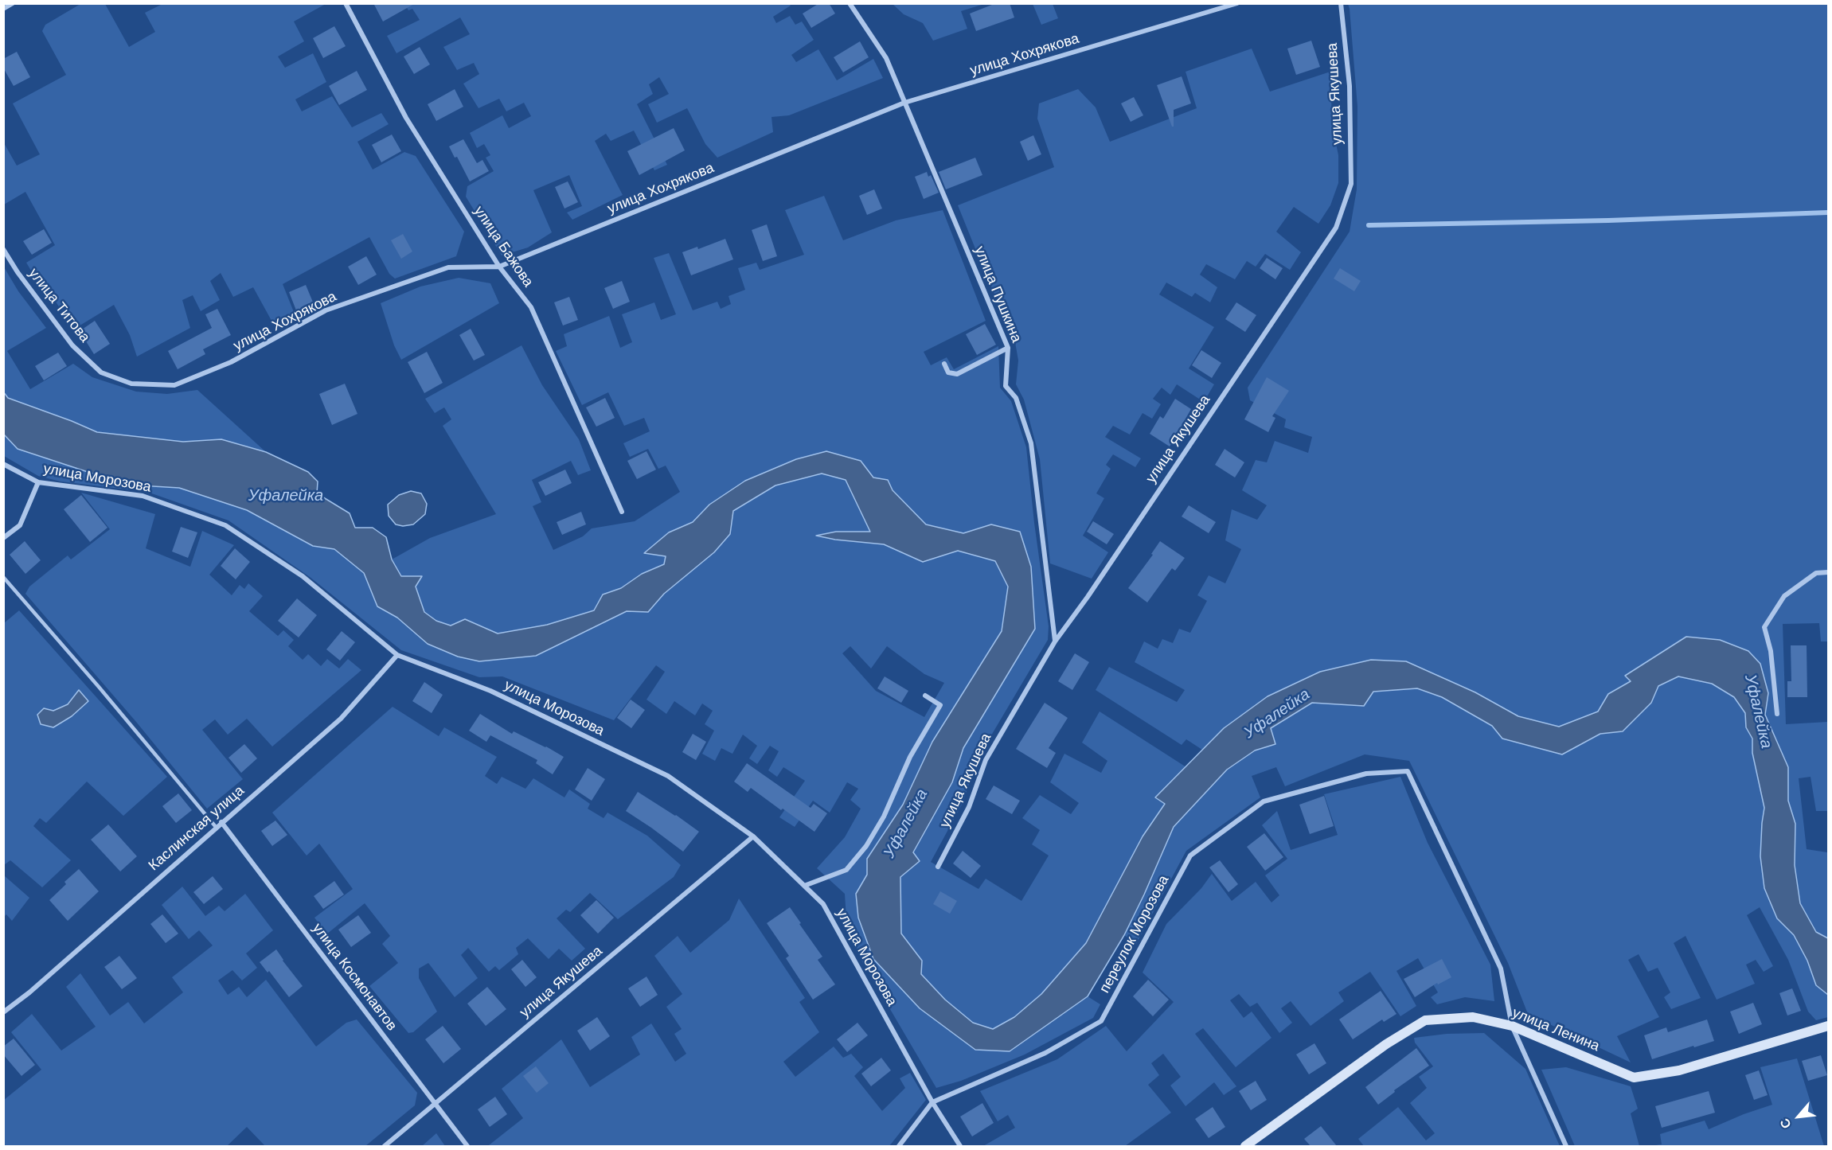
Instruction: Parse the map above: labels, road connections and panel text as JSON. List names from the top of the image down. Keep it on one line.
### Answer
{"streets":{"street":["улица Хохрякова","улица Якушева","улица Бажова","улица Пушкина","улица Титова","улица Морозова","Каслинская улица","переулок Морозова","улица Космонавтов","улица Ленина"]},"crossings":[["улица Хохрякова","улица Бажова"],["улица Хохрякова","улица Пушкина"],["улица Хохрякова","улица Титова"],["улица Якушева","улица Пушкина"],["улица Якушева","улица Морозова"],["улица Якушева","улица Космонавтов"],["улица Морозова","Каслинская улица"],["улица Морозова","переулок Морозова"],["Каслинская улица","улица Космонавтов"],["переулок Морозова","улица Ленина"]],"water":["Уфалейка"],"north":"bottom left"}
